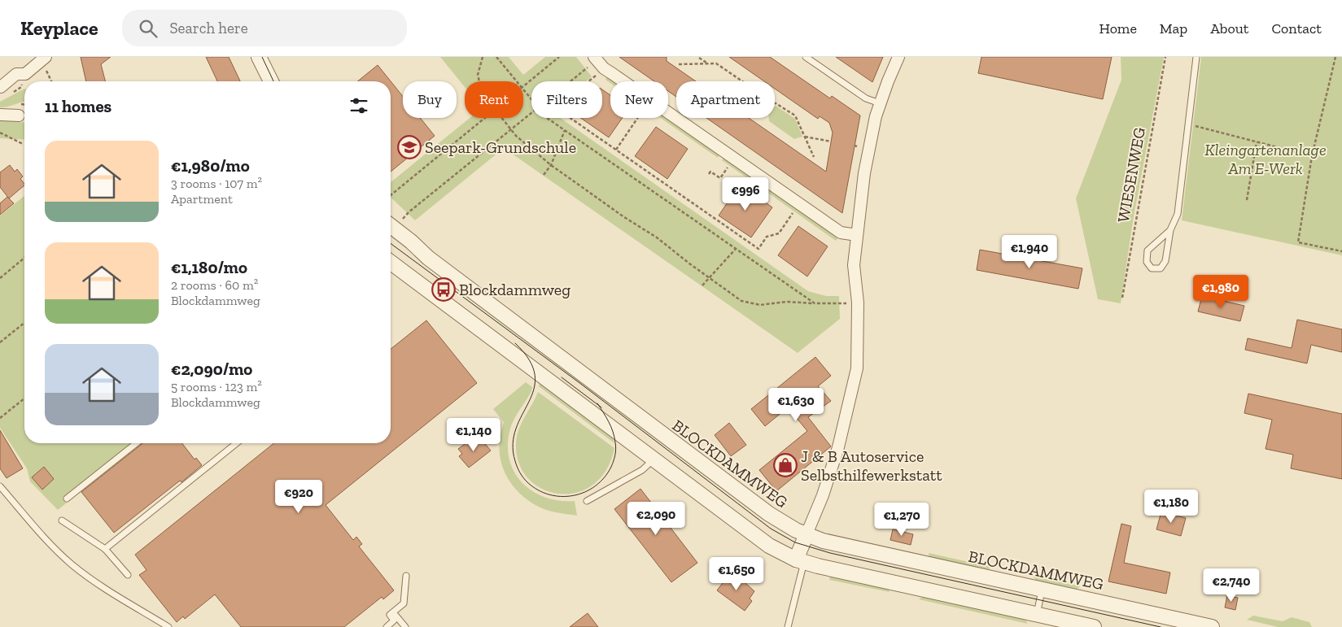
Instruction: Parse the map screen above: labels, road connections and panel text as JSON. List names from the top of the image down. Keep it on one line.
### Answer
{"streets":{"street":["BLOCKDAMMWEG"],"path":["WIESENWEG"]},"parks":["Kleingartenanlage Am E-Werk"],"places":{"school or university":["Seepark-Grundschule"],"bus stop":["Blockdammweg"],"shop":["J & B Autoservice Selbsthilfewerkstatt"]},"page":{"header":"Keyplace","search":"Search here","nav":["Home","Map","About","Contact"],"chip":["Buy","Rent","Filters","New","Apartment"],"heading":"11 homes","list":[{"name":"€1,980/mo","note":"3 rooms · 107 m² · Apartment"},{"name":"€1,180/mo","note":"2 rooms · 60 m² · Blockdammweg"},{"name":"€2,090/mo","note":"5 rooms · 123 m² · Blockdammweg"}],"price":["€996","€1,940","€1,980","€1,630","€1,140","€920","€1,180","€2,090","€1,270","€1,650","€2,740"]}}
